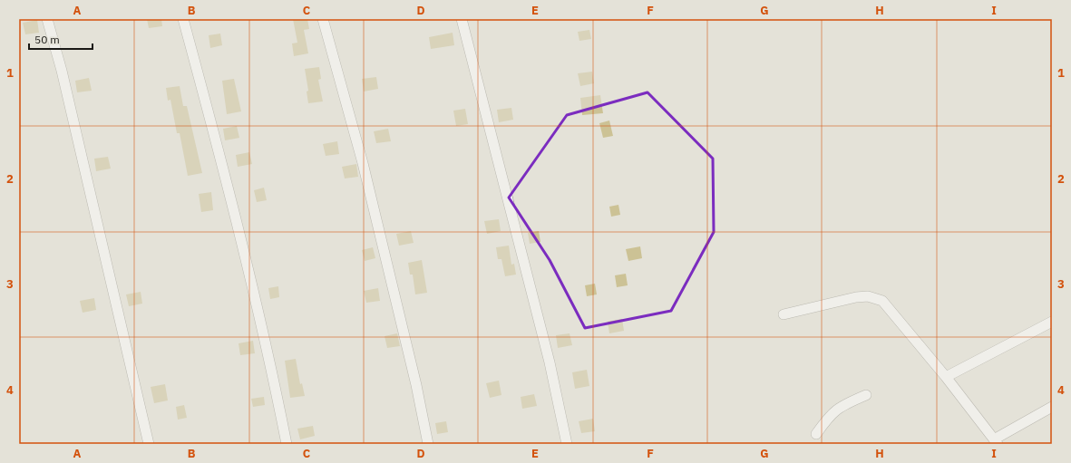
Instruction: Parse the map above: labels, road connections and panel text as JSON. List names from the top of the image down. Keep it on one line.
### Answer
{"scale_bar":"50 m","grid":{"columns":["A","B","C","D","E","F","G","H","I"],"rows":["1","2","3","4"]}}
